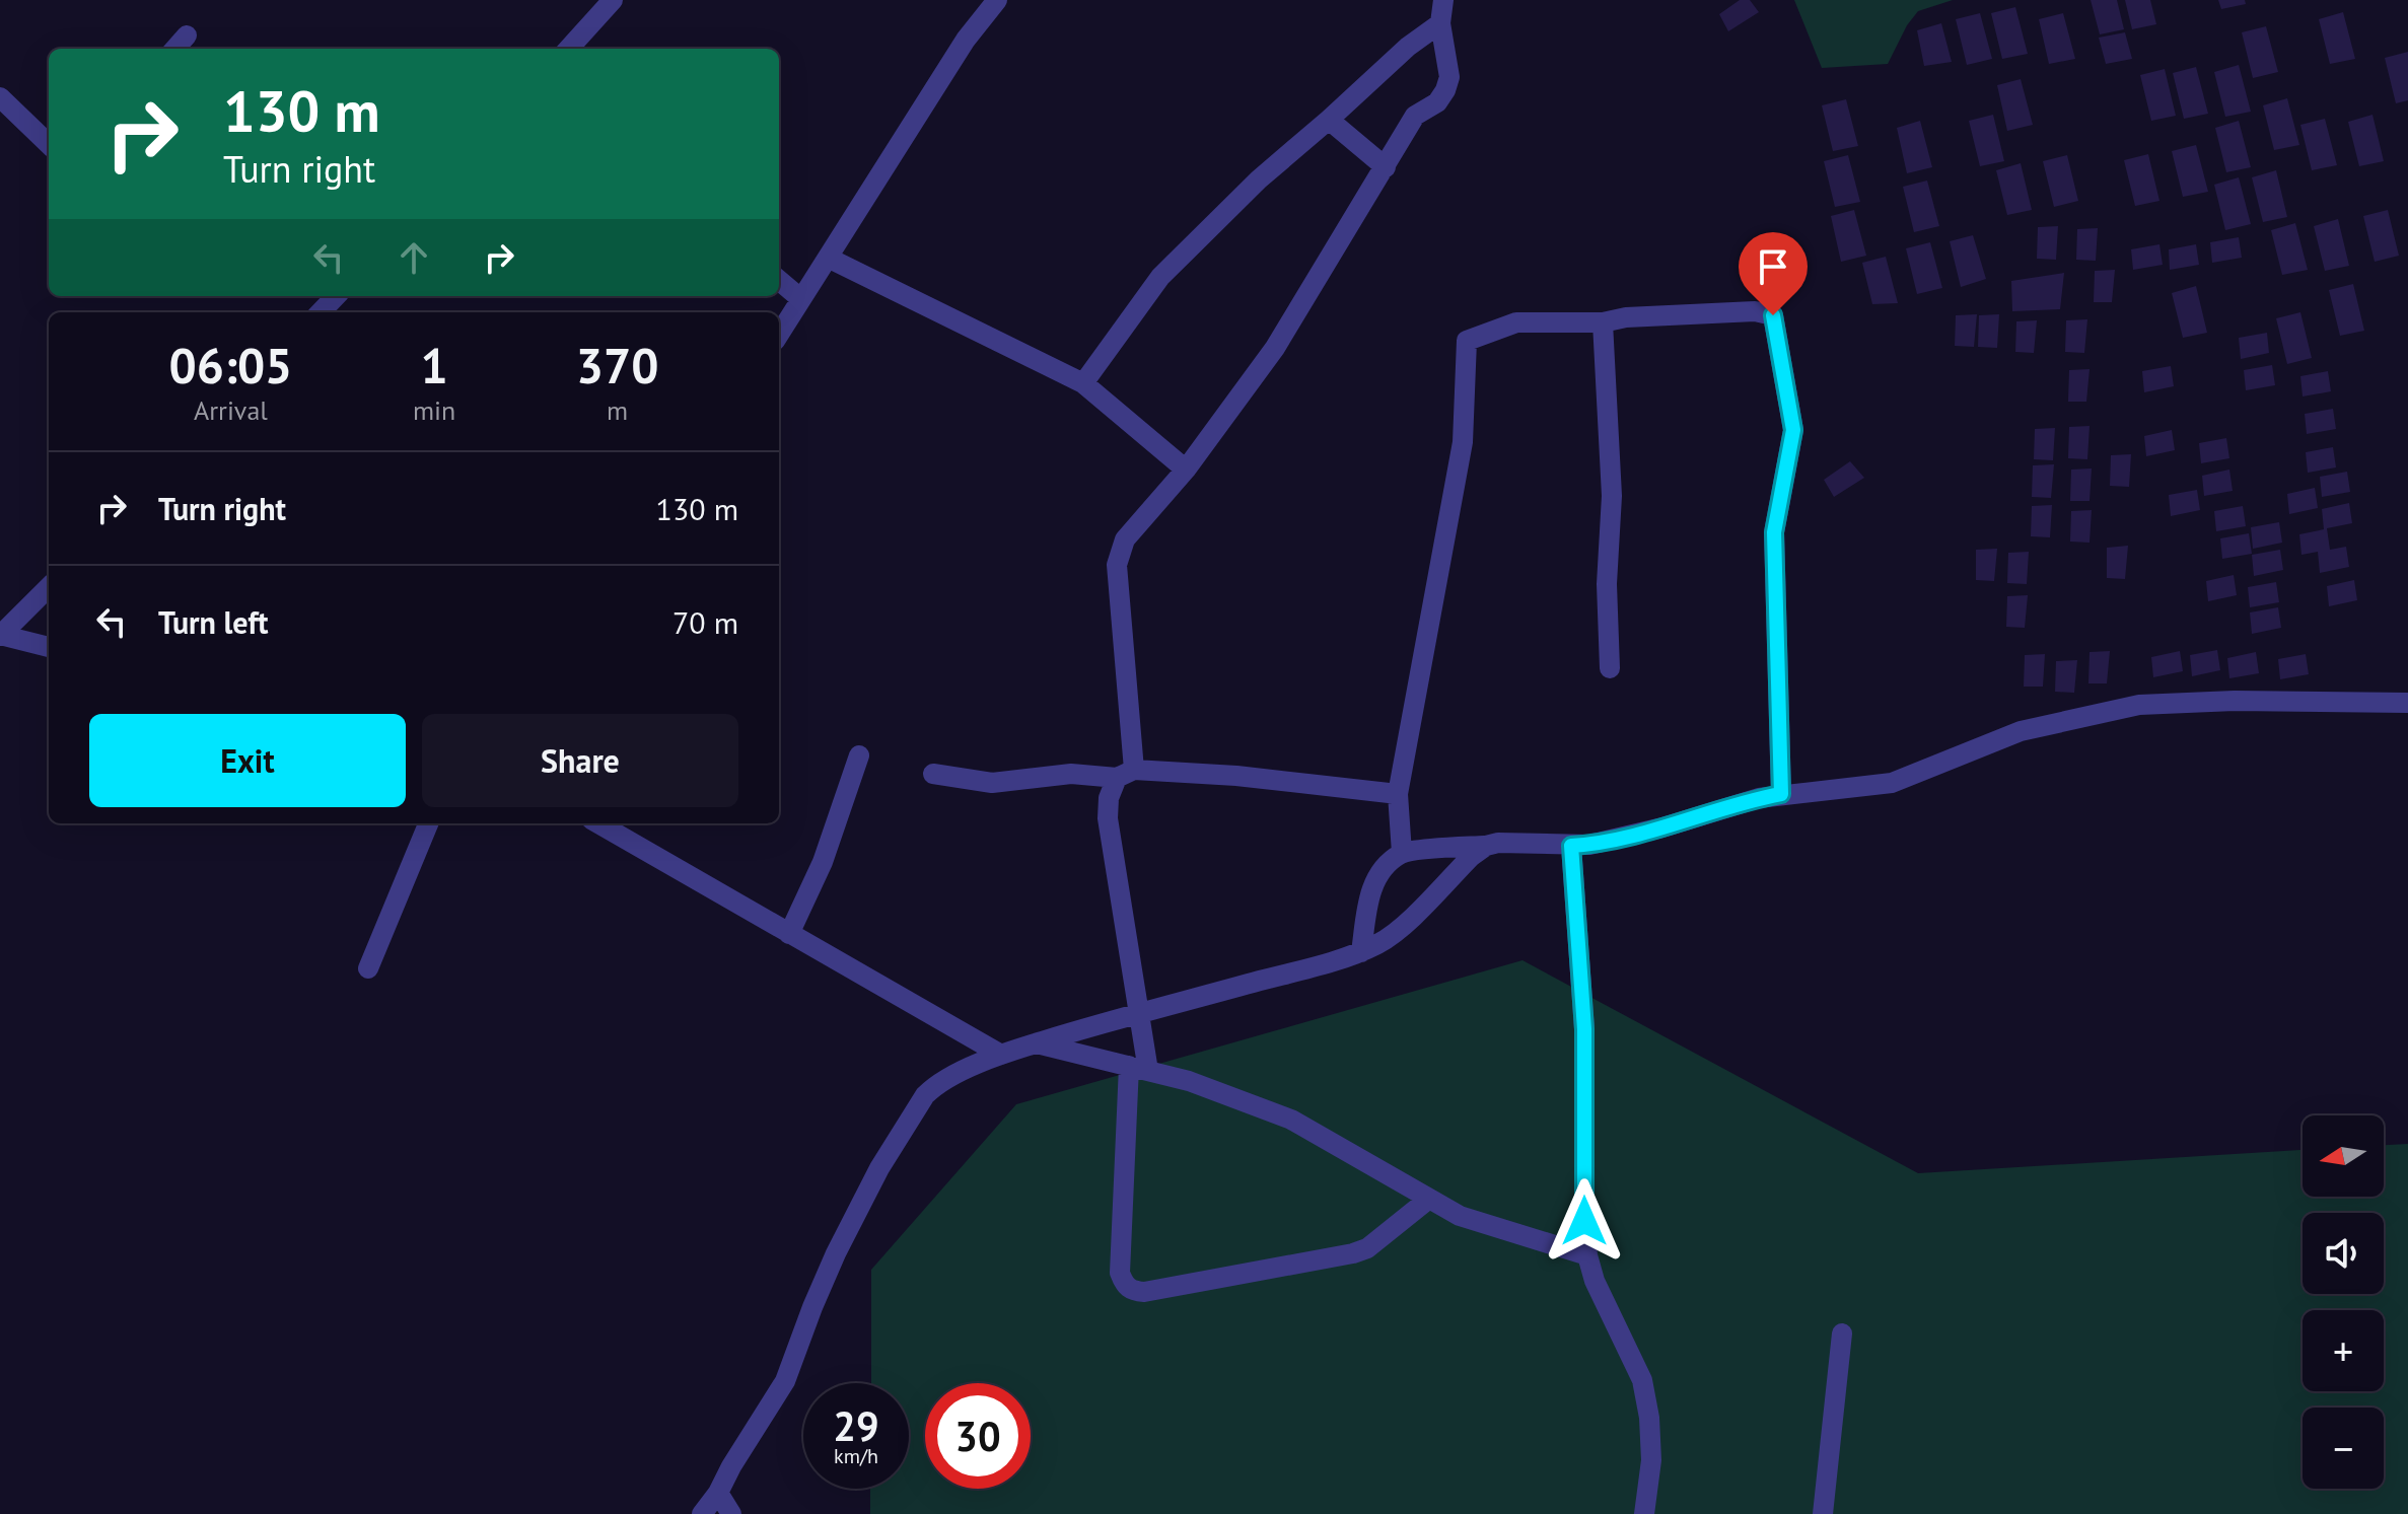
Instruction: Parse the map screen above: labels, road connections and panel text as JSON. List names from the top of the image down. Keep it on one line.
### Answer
{"north":"left","page":{"turn":["130 m","Turn right"],"eta":["06:05","Arrival","1","min","370","m"],"list":[{"name":"Turn right","value":"130 m"},{"name":"Turn left","value":"70 m"}],"buttons":["Exit","Share"],"map_buttons":["+","−"],"speed":"29 km/h","limit":"30"}}
